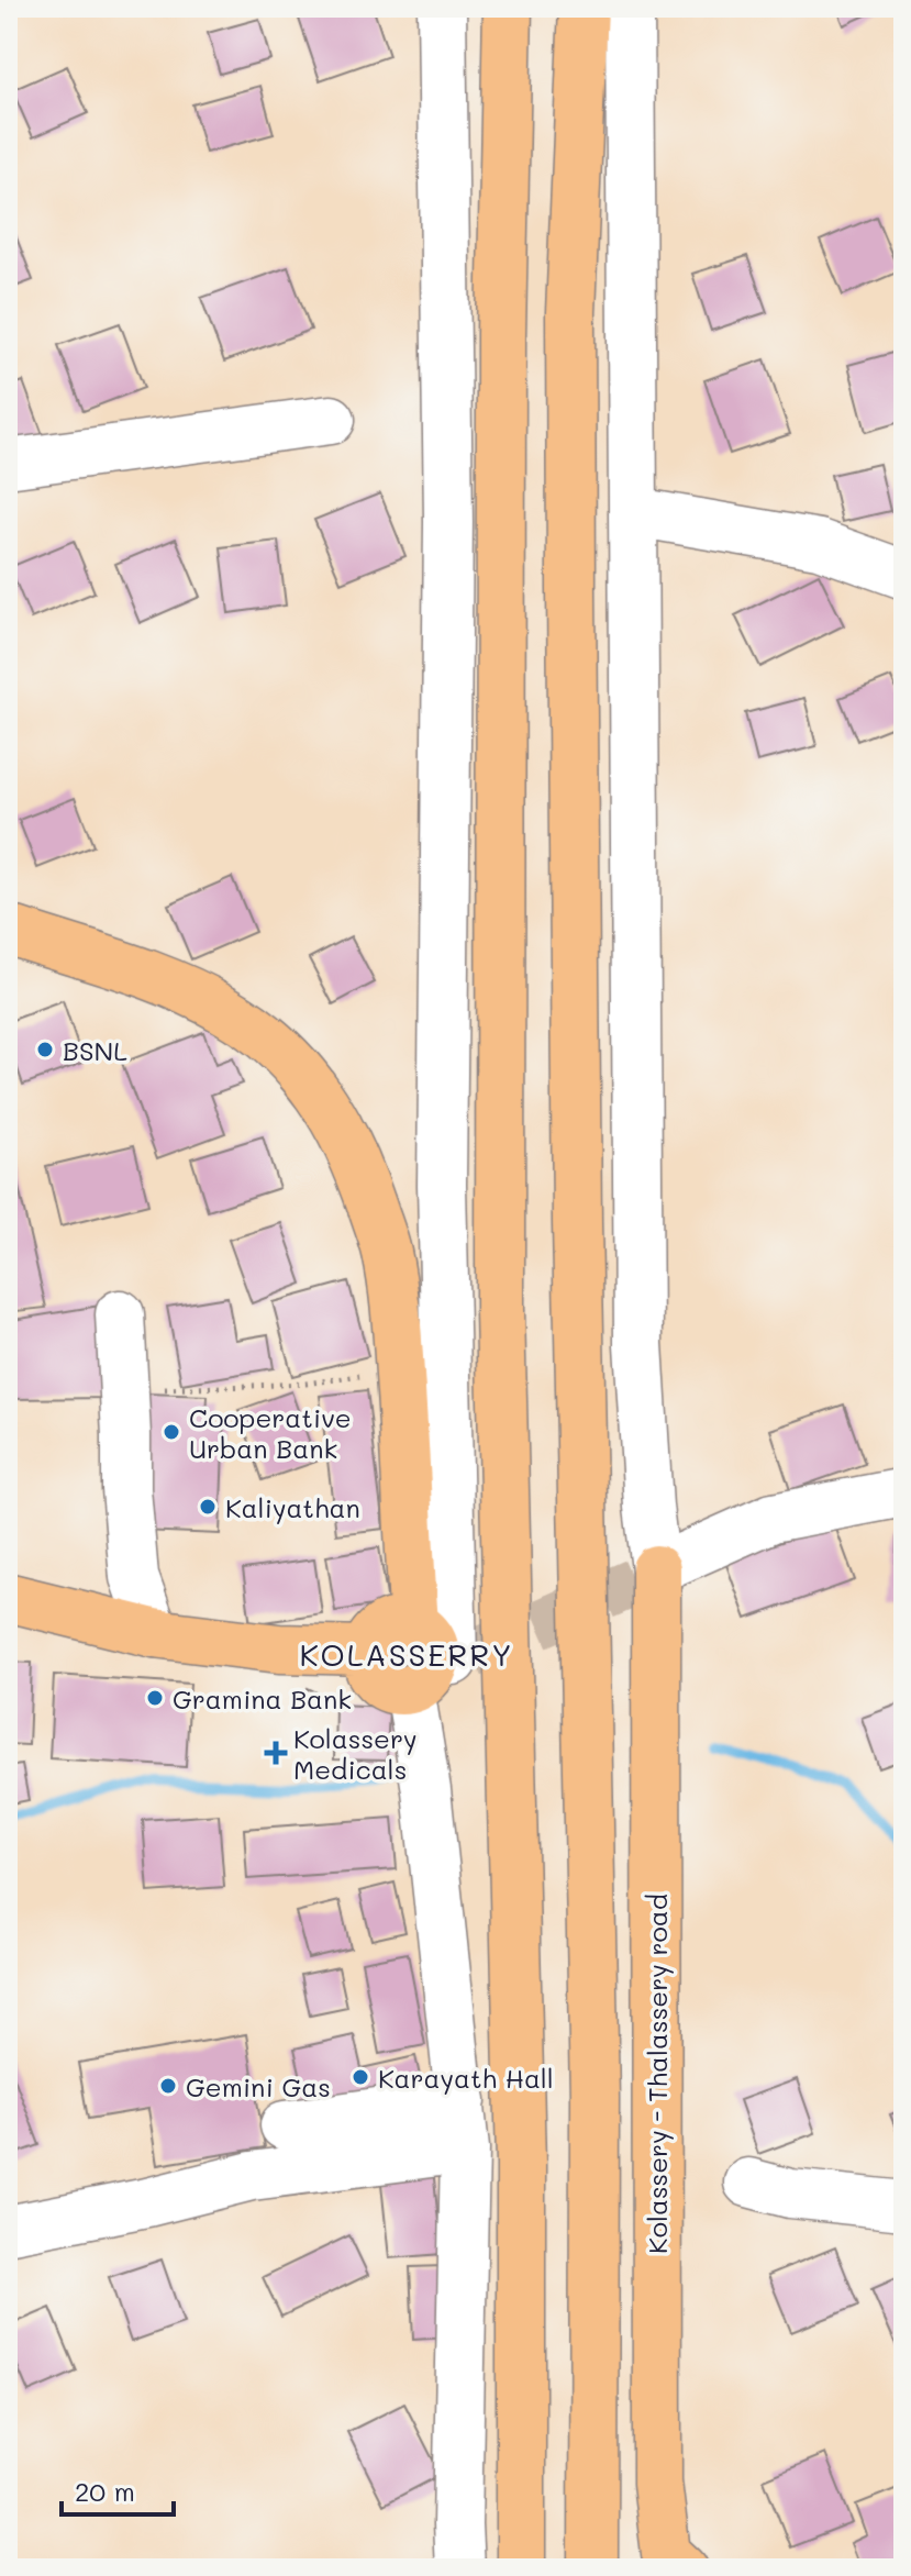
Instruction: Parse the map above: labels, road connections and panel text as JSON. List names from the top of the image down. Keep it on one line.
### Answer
{"streets":{"main road":["Kolassery - Thalassery road"]},"districts":["KOLASSERRY"],"places":{"other":["BSNL","Cooperative Urban Bank","Kaliyathan","Gramina Bank","Karayath Hall","Gemini Gas"],"health":["Kolassery Medicals"]},"scale_bar":"20 m"}
